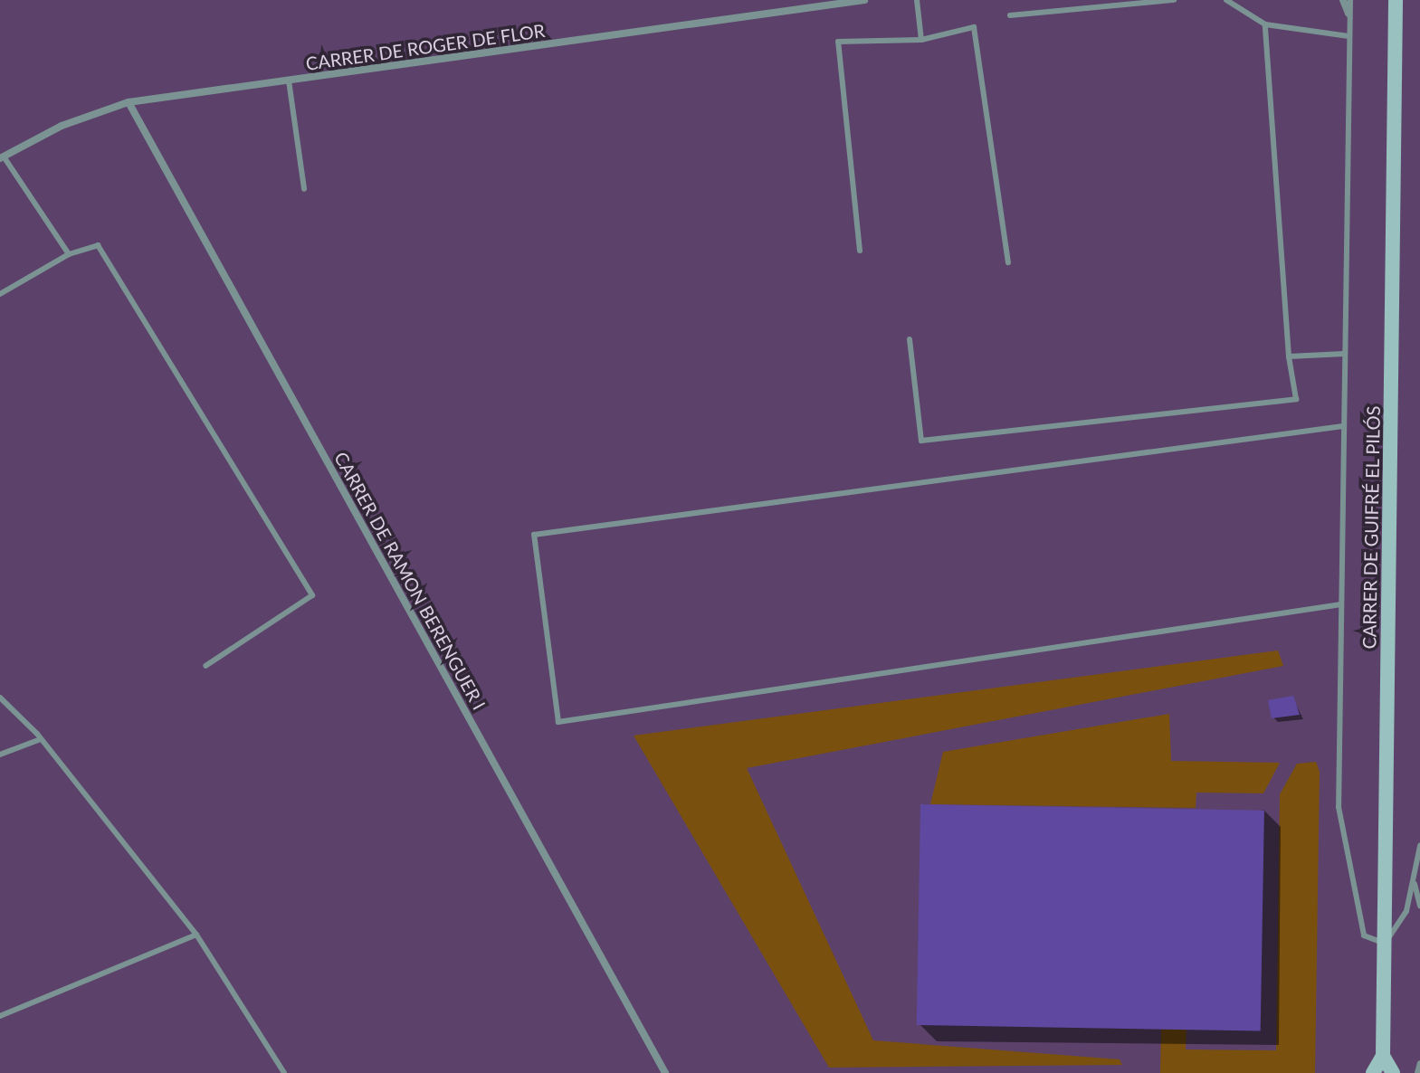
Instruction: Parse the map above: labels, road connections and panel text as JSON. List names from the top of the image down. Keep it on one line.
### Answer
{"streets":{"main road":["CARRER DE GUIFRÉ EL PILÓS"],"street":["CARRER DE ROGER DE FLOR","CARRER DE RAMON BERENGUER I"]},"crossings":[["CARRER DE ROGER DE FLOR","CARRER DE RAMON BERENGUER I"]]}
